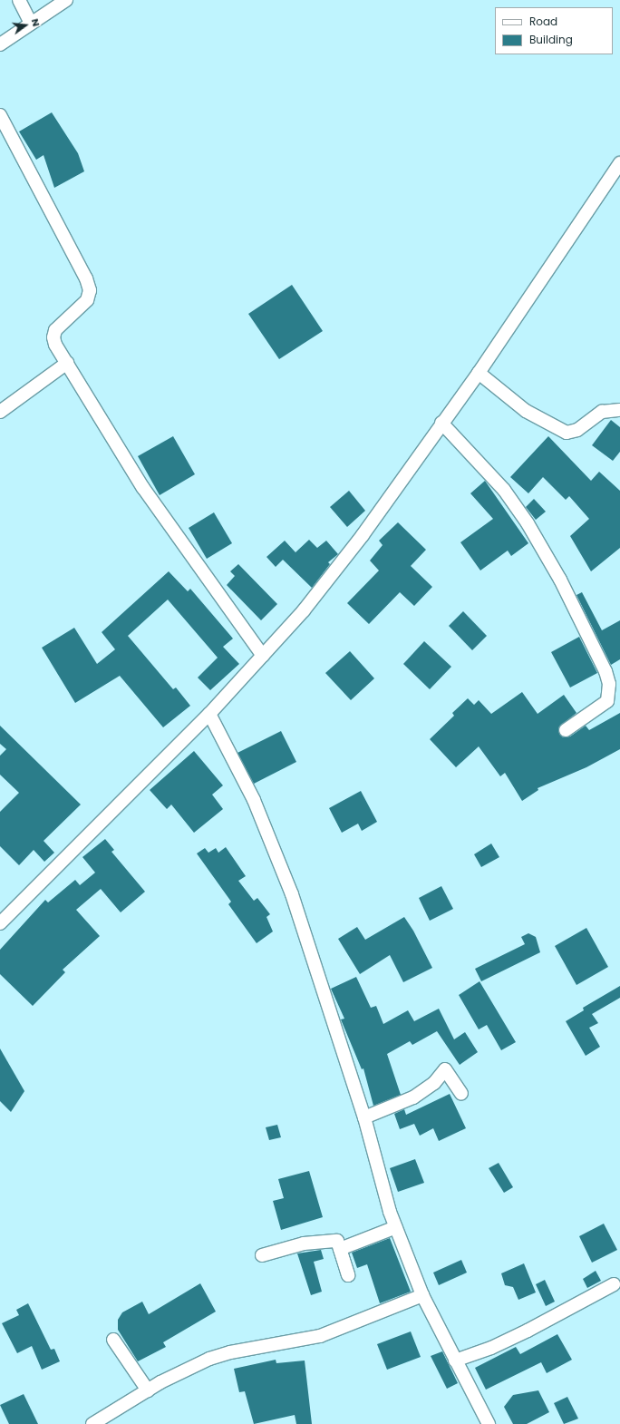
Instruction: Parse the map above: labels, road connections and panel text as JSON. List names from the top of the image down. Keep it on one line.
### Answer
{"legend":["Road","Building"],"north":"right"}
